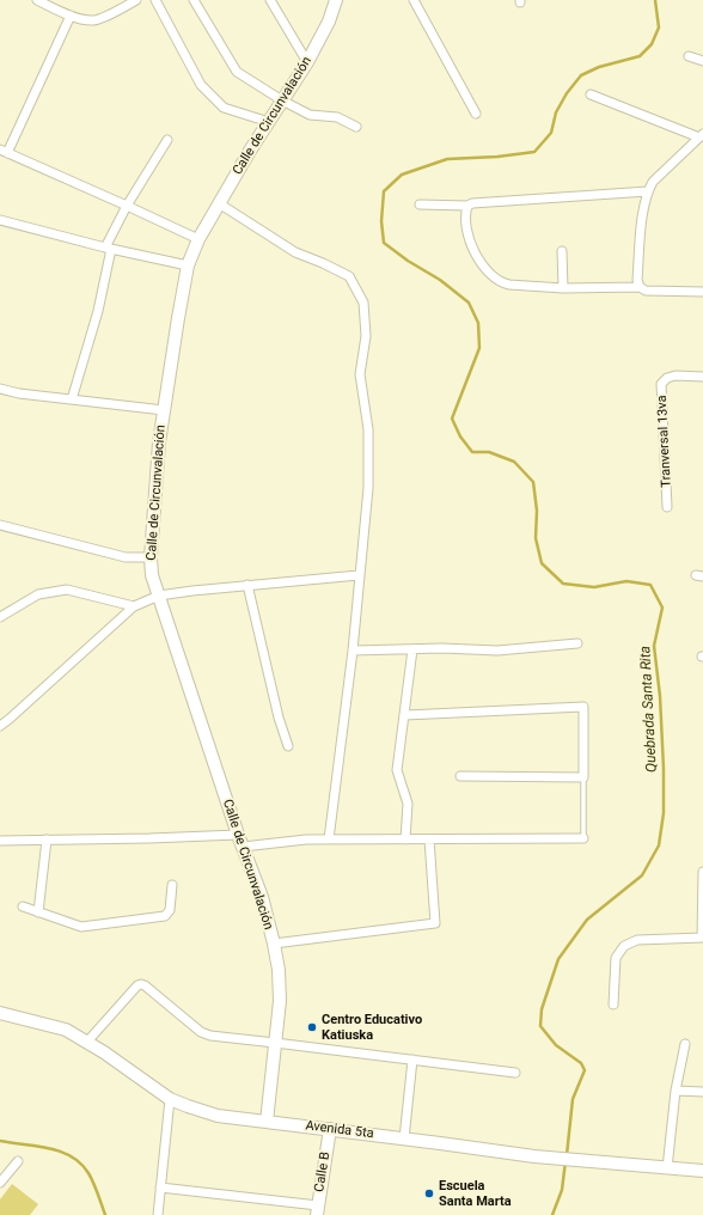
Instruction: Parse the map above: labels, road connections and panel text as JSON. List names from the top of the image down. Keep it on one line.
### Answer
{"streets":{"street":["Calle de Circunvalación","Tranversal 13va","Avenida 5ta","Calle B"]},"crossings":[["Calle de Circunvalación","Avenida 5ta"],["Avenida 5ta","Calle B"]],"water":["Quebrada Santa Rita"],"places":["Centro Educativo Katiuska","Escuela Santa Marta"]}
